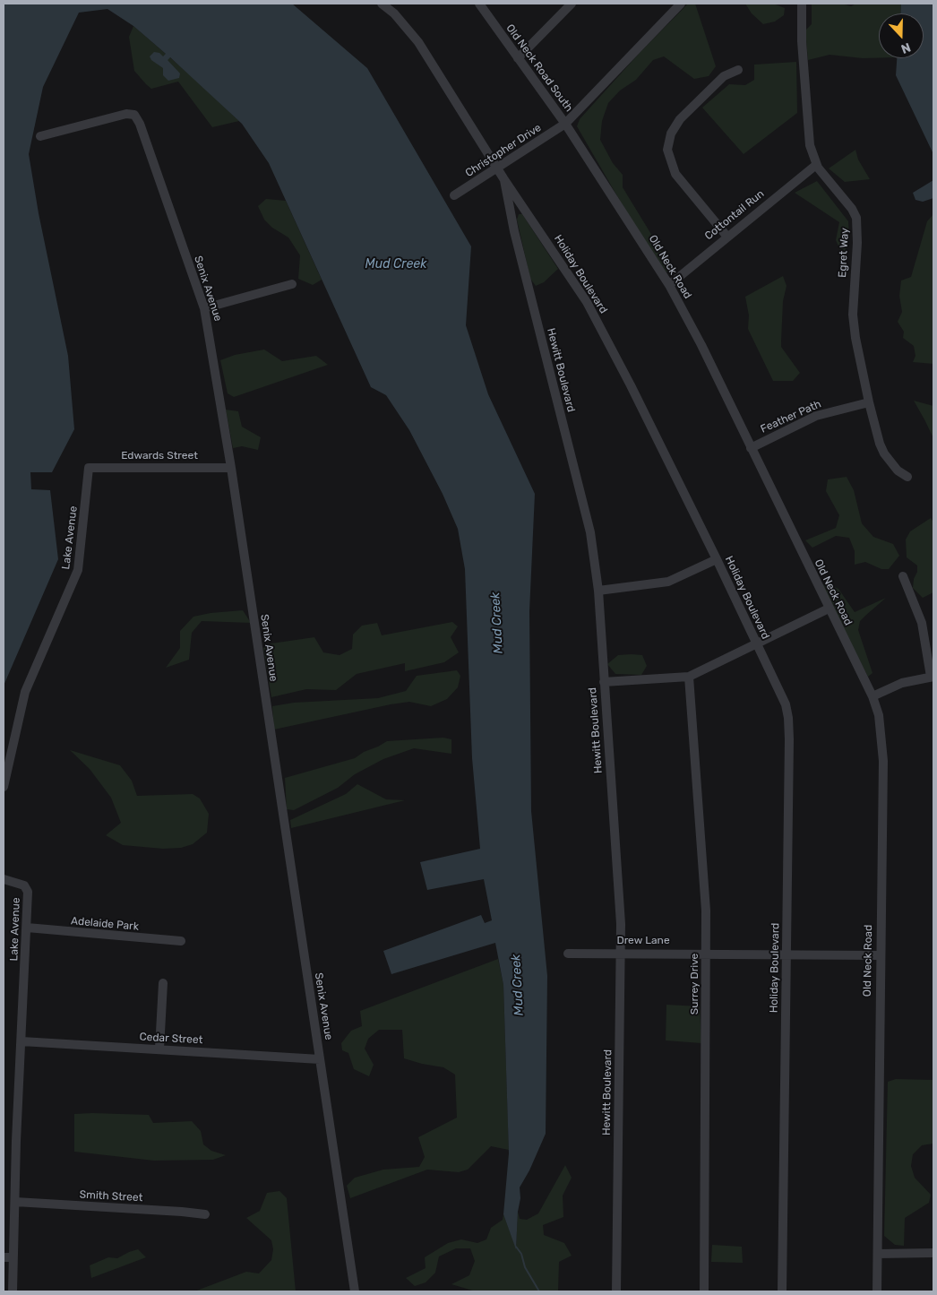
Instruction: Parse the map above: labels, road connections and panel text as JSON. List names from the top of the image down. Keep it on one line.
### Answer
{"streets":{"street":["Old Neck Road South","Christopher Drive","Cottontail Run","Egret Way","Old Neck Road","Holiday Boulevard","Senix Avenue","Hewitt Boulevard","Feather Path","Edwards Street","Lake Avenue","Adelaide Park","Drew Lane","Surrey Drive","Cedar Street","Smith Street"]},"crossings":[["Old Neck Road South","Christopher Drive"],["Old Neck Road South","Old Neck Road"],["Christopher Drive","Old Neck Road"],["Christopher Drive","Holiday Boulevard"],["Cottontail Run","Egret Way"],["Cottontail Run","Old Neck Road"],["Egret Way","Feather Path"],["Old Neck Road","Feather Path"],["Old Neck Road","Drew Lane"],["Holiday Boulevard","Hewitt Boulevard"],["Holiday Boulevard","Drew Lane"],["Senix Avenue","Edwards Street"],["Senix Avenue","Cedar Street"],["Hewitt Boulevard","Drew Lane"],["Edwards Street","Lake Avenue"],["Lake Avenue","Adelaide Park"],["Lake Avenue","Cedar Street"],["Lake Avenue","Smith Street"],["Drew Lane","Surrey Drive"]],"water":["Mud Creek"],"north":"bottom"}
